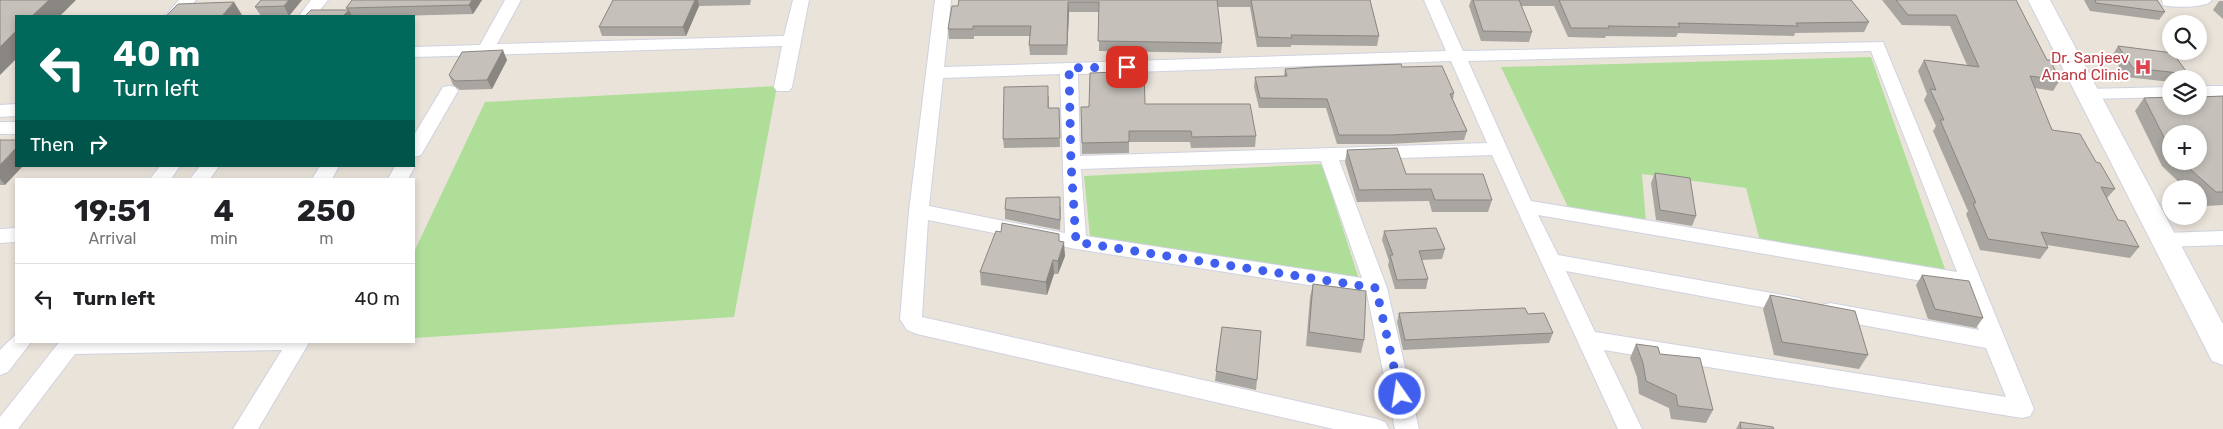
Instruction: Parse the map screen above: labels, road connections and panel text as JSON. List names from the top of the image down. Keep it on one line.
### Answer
{"places":{"hospital":["Dr. Sanjeev Anand Clinic"]},"page":{"map_buttons":["+","−"],"turn":["40 m","Turn left"],"then":"Then","eta":["19:51","Arrival","4","min","250","m"],"list":[{"name":"Turn left","value":"40 m"}]}}
